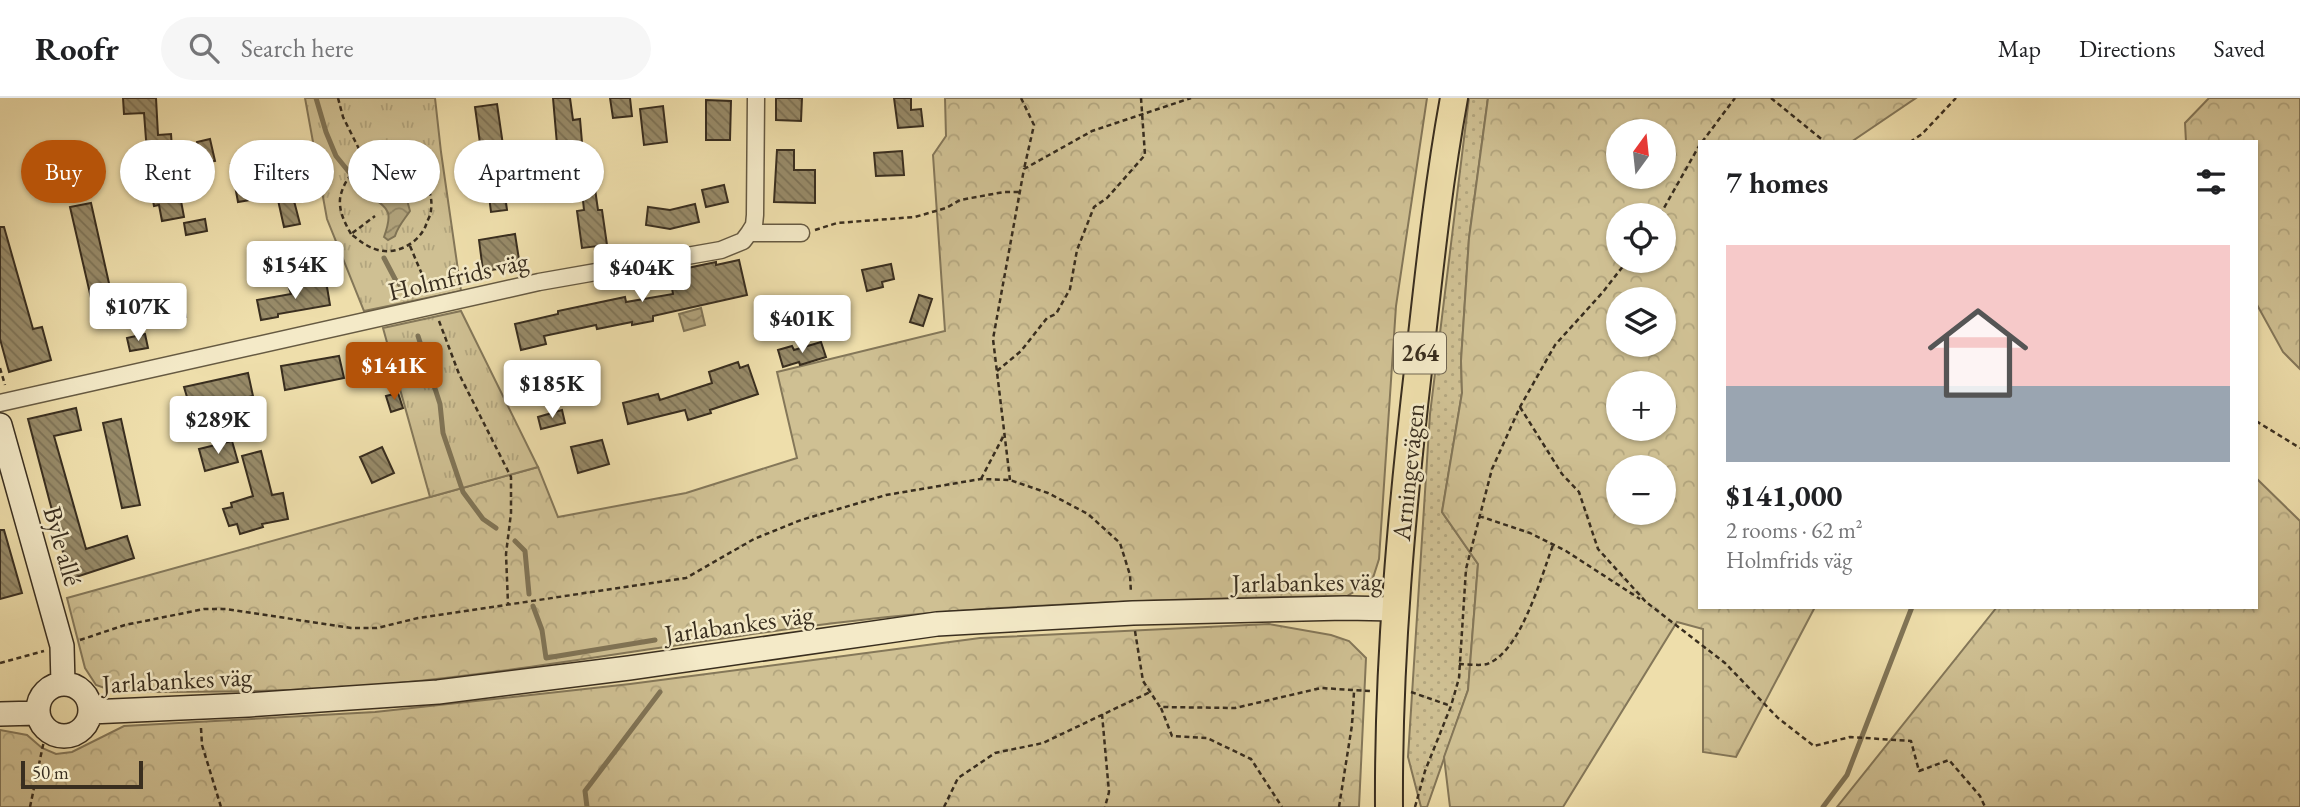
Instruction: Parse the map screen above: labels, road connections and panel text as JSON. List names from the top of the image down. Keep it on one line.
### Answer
{"streets":{"main road":["264","Arningevägen","Byle allé","Jarlabankes väg"],"street":["Holmfrids väg"]},"crossings":[["Arningevägen","Jarlabankes väg"],["Byle allé","Jarlabankes väg"]],"scale_bar":"50 m","north":"top","page":{"header":"Roofr","search":"Search here","nav":["Map","Directions","Saved"],"map_buttons":["+","−"],"chip":["Buy","Rent","Filters","New","Apartment"],"heading":"7 homes","list":[{"name":"$141,000","note":"2 rooms · 62 m² · Holmfrids väg"}],"price":["$154K","$404K","$107K","$401K","$141K","$185K","$289K"],"scale":"50 m"}}
